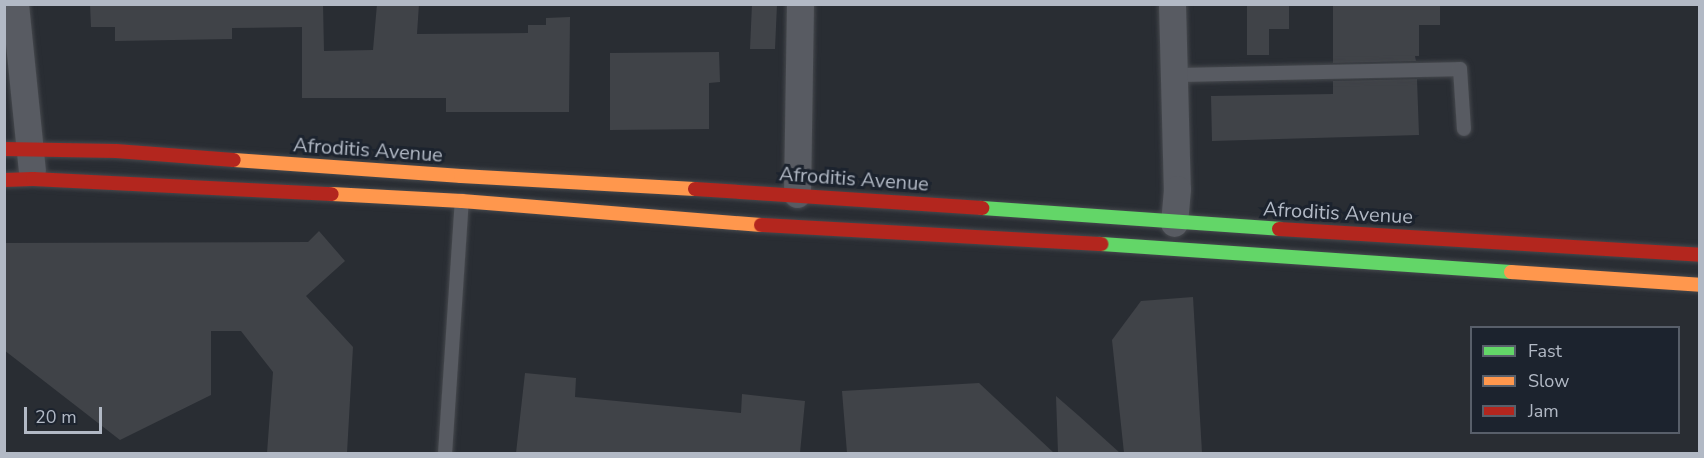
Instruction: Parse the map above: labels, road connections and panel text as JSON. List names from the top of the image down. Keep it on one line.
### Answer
{"streets":{"main road":["Afroditis Avenue"]},"legend":["Fast","Slow","Jam"],"scale_bar":"20 m"}
